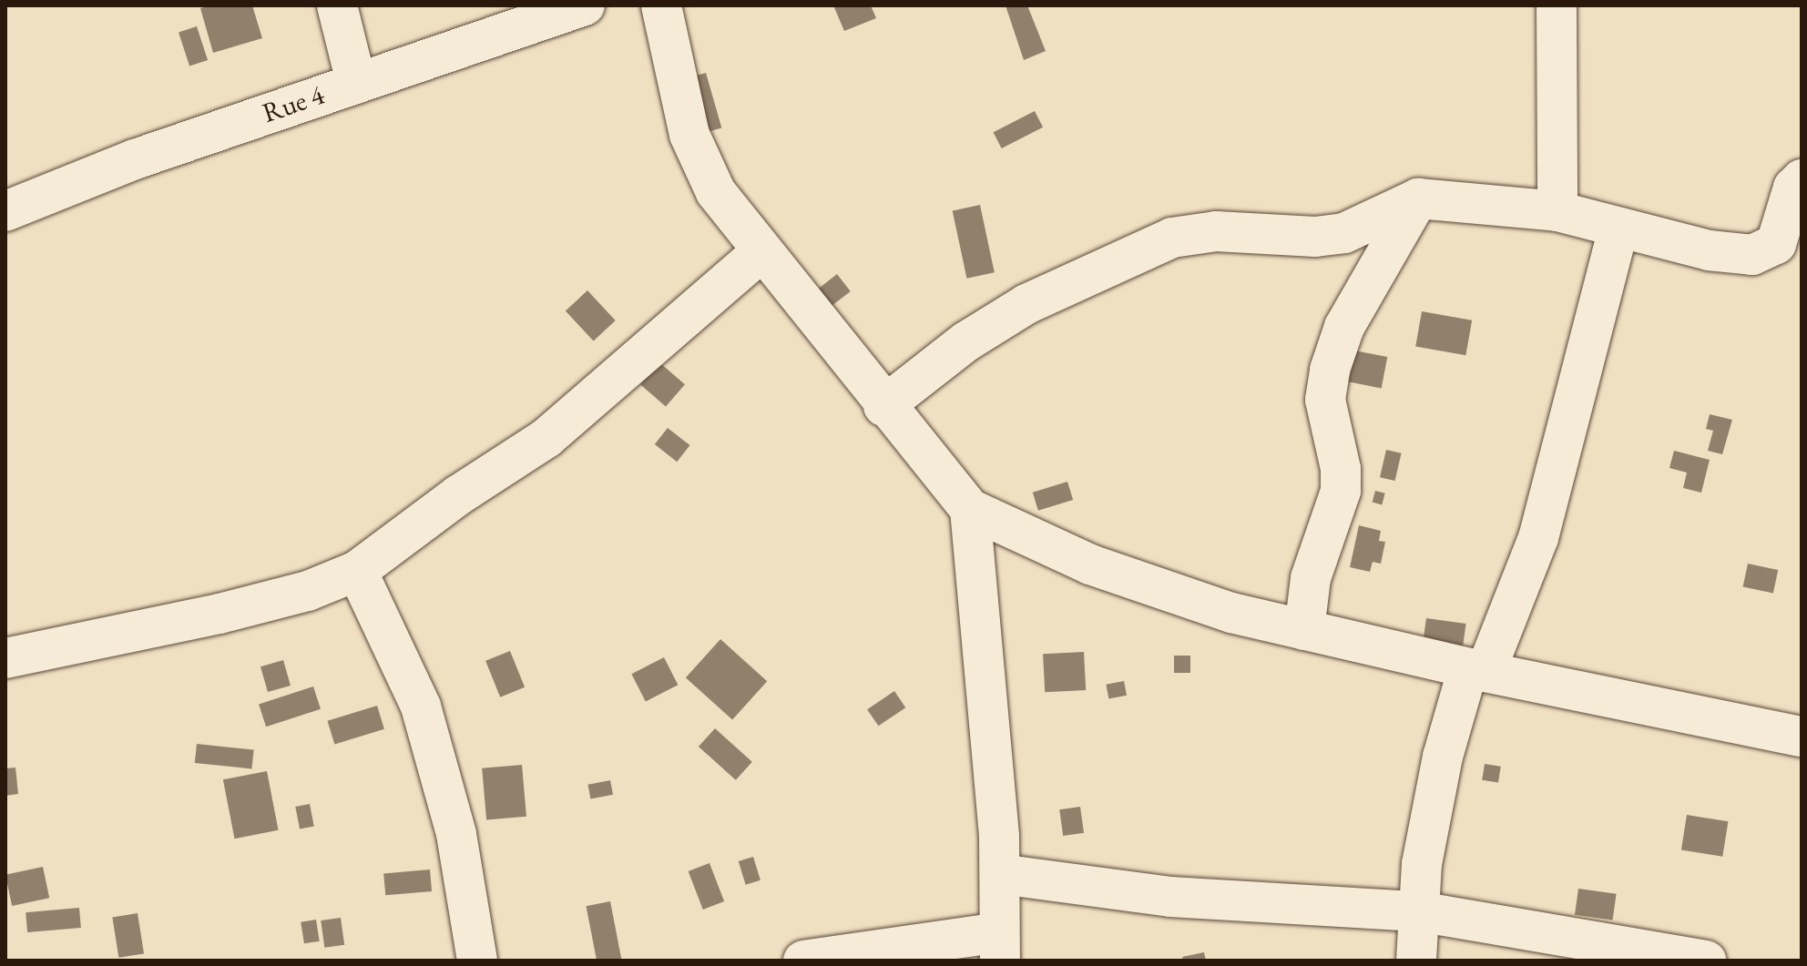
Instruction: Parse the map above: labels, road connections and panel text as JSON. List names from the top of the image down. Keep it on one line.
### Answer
{"streets":{"street":["Rue 4"]}}
